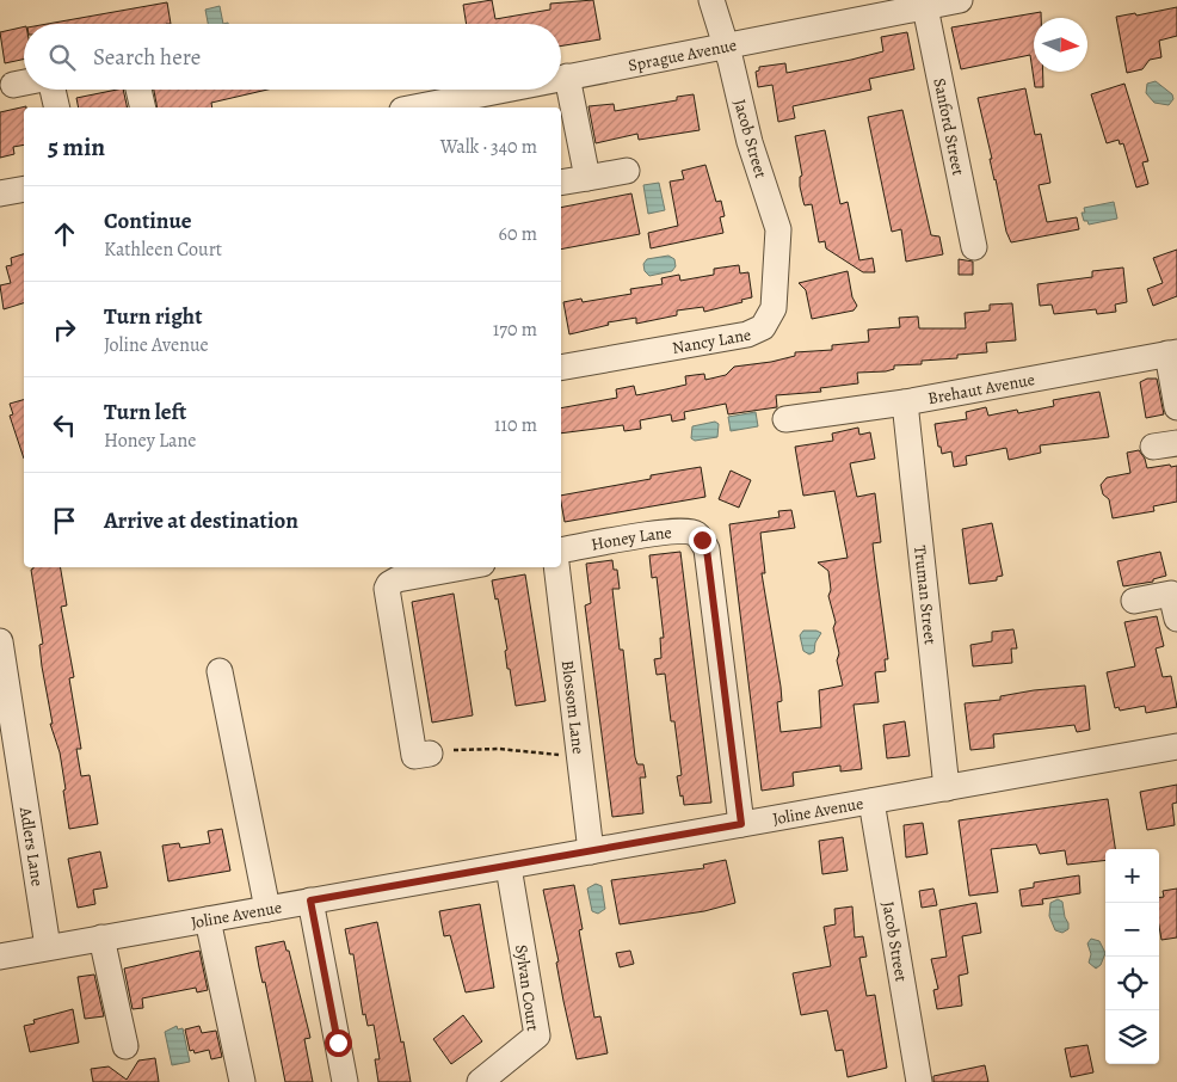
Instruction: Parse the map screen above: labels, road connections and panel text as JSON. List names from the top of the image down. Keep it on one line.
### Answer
{"streets":{"street":["Sprague Avenue","Sanford Street","Jacob Street","Nancy Lane","Brehaut Avenue","Honey Lane","Truman Street","Blossom Lane","Joline Avenue","Adlers Lane","Sylvan Court"]},"crossings":[["Sprague Avenue","Sanford Street"],["Sprague Avenue","Jacob Street"],["Jacob Street","Nancy Lane"],["Jacob Street","Joline Avenue"],["Brehaut Avenue","Truman Street"],["Honey Lane","Joline Avenue"],["Truman Street","Joline Avenue"],["Blossom Lane","Joline Avenue"],["Joline Avenue","Adlers Lane"],["Joline Avenue","Sylvan Court"]],"north":"right","page":{"search":"Search here","heading":["5 min","Walk · 340 m"],"list":[["Continue","Kathleen Court","60 m"],["Turn right","Joline Avenue","170 m"],["Turn left","Honey Lane","110 m"],"Arrive at destination"],"map_buttons":["+","−"]}}
